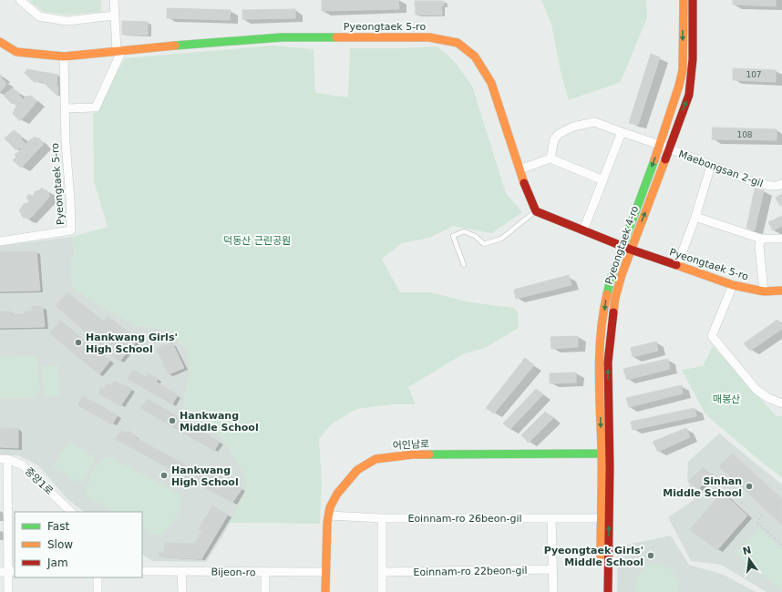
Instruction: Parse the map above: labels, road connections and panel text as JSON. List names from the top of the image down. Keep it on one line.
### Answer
{"streets":{"street":["Pyeongtaek 5-ro","Maebongsan 2-gil","Pyeongtaek 4-ro","어인남로","중앙1로","Eoinnam-ro 26beon-gil","Eoinnam-ro 22beon-gil","Bijeon-ro"]},"crossings":[["Pyeongtaek 5-ro","Pyeongtaek 4-ro"],["Maebongsan 2-gil","Pyeongtaek 4-ro"],["Pyeongtaek 4-ro","어인남로"],["Pyeongtaek 4-ro","Eoinnam-ro 26beon-gil"],["어인남로","Eoinnam-ro 26beon-gil"],["어인남로","Bijeon-ro"]],"parks":["덕동산 근린공원","매봉산"],"places":["Hankwang Girls' High School","Hankwang Middle School","Hankwang High School","Sinhan Middle School","Pyeongtaek Girls' Middle School"],"house_numbers":["107","108"],"legend":["Fast","Slow","Jam"],"north":"top"}
